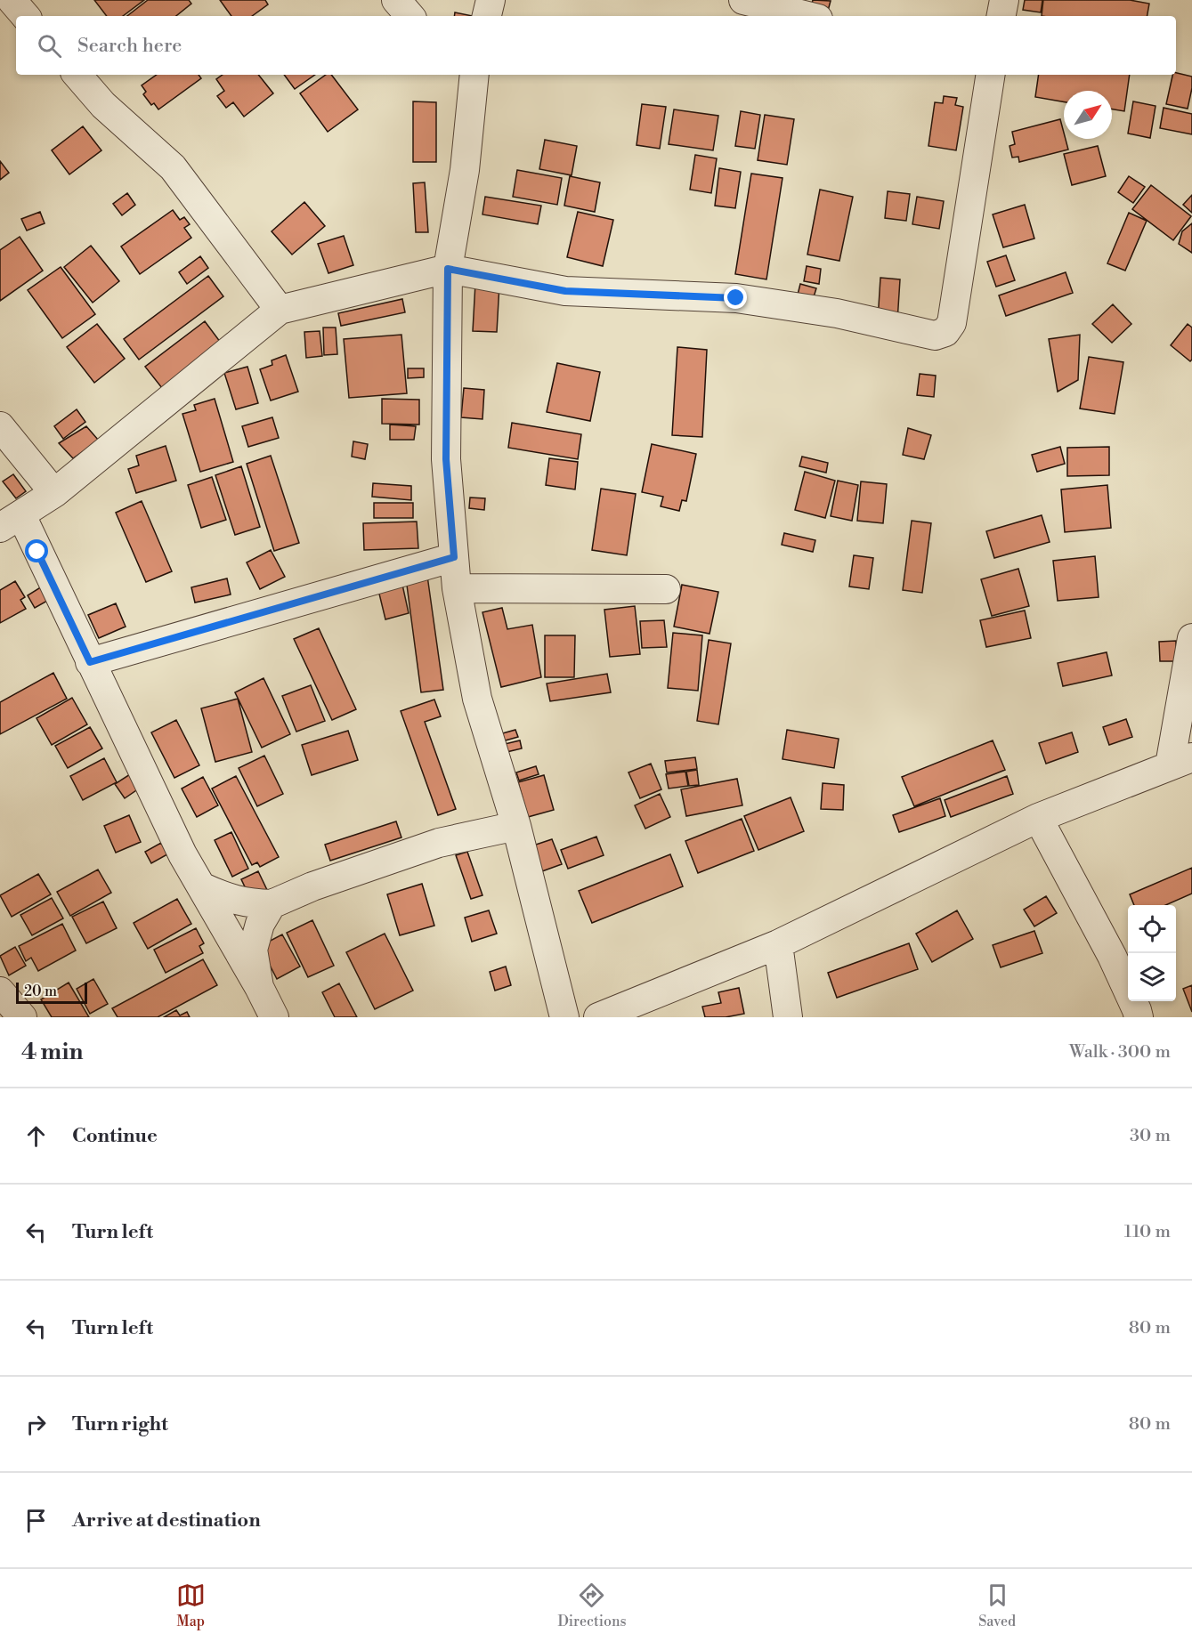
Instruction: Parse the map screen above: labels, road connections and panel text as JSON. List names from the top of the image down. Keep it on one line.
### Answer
{"scale_bar":"20 m","north":"top right","page":{"search":"Search here","scale":"20 m","heading":["4 min","Walk · 300 m"],"list":[["Continue","30 m"],["Turn left","110 m"],["Turn left","80 m"],["Turn right","80 m"],"Arrive at destination"],"nav":["Map","Directions","Saved"]}}
